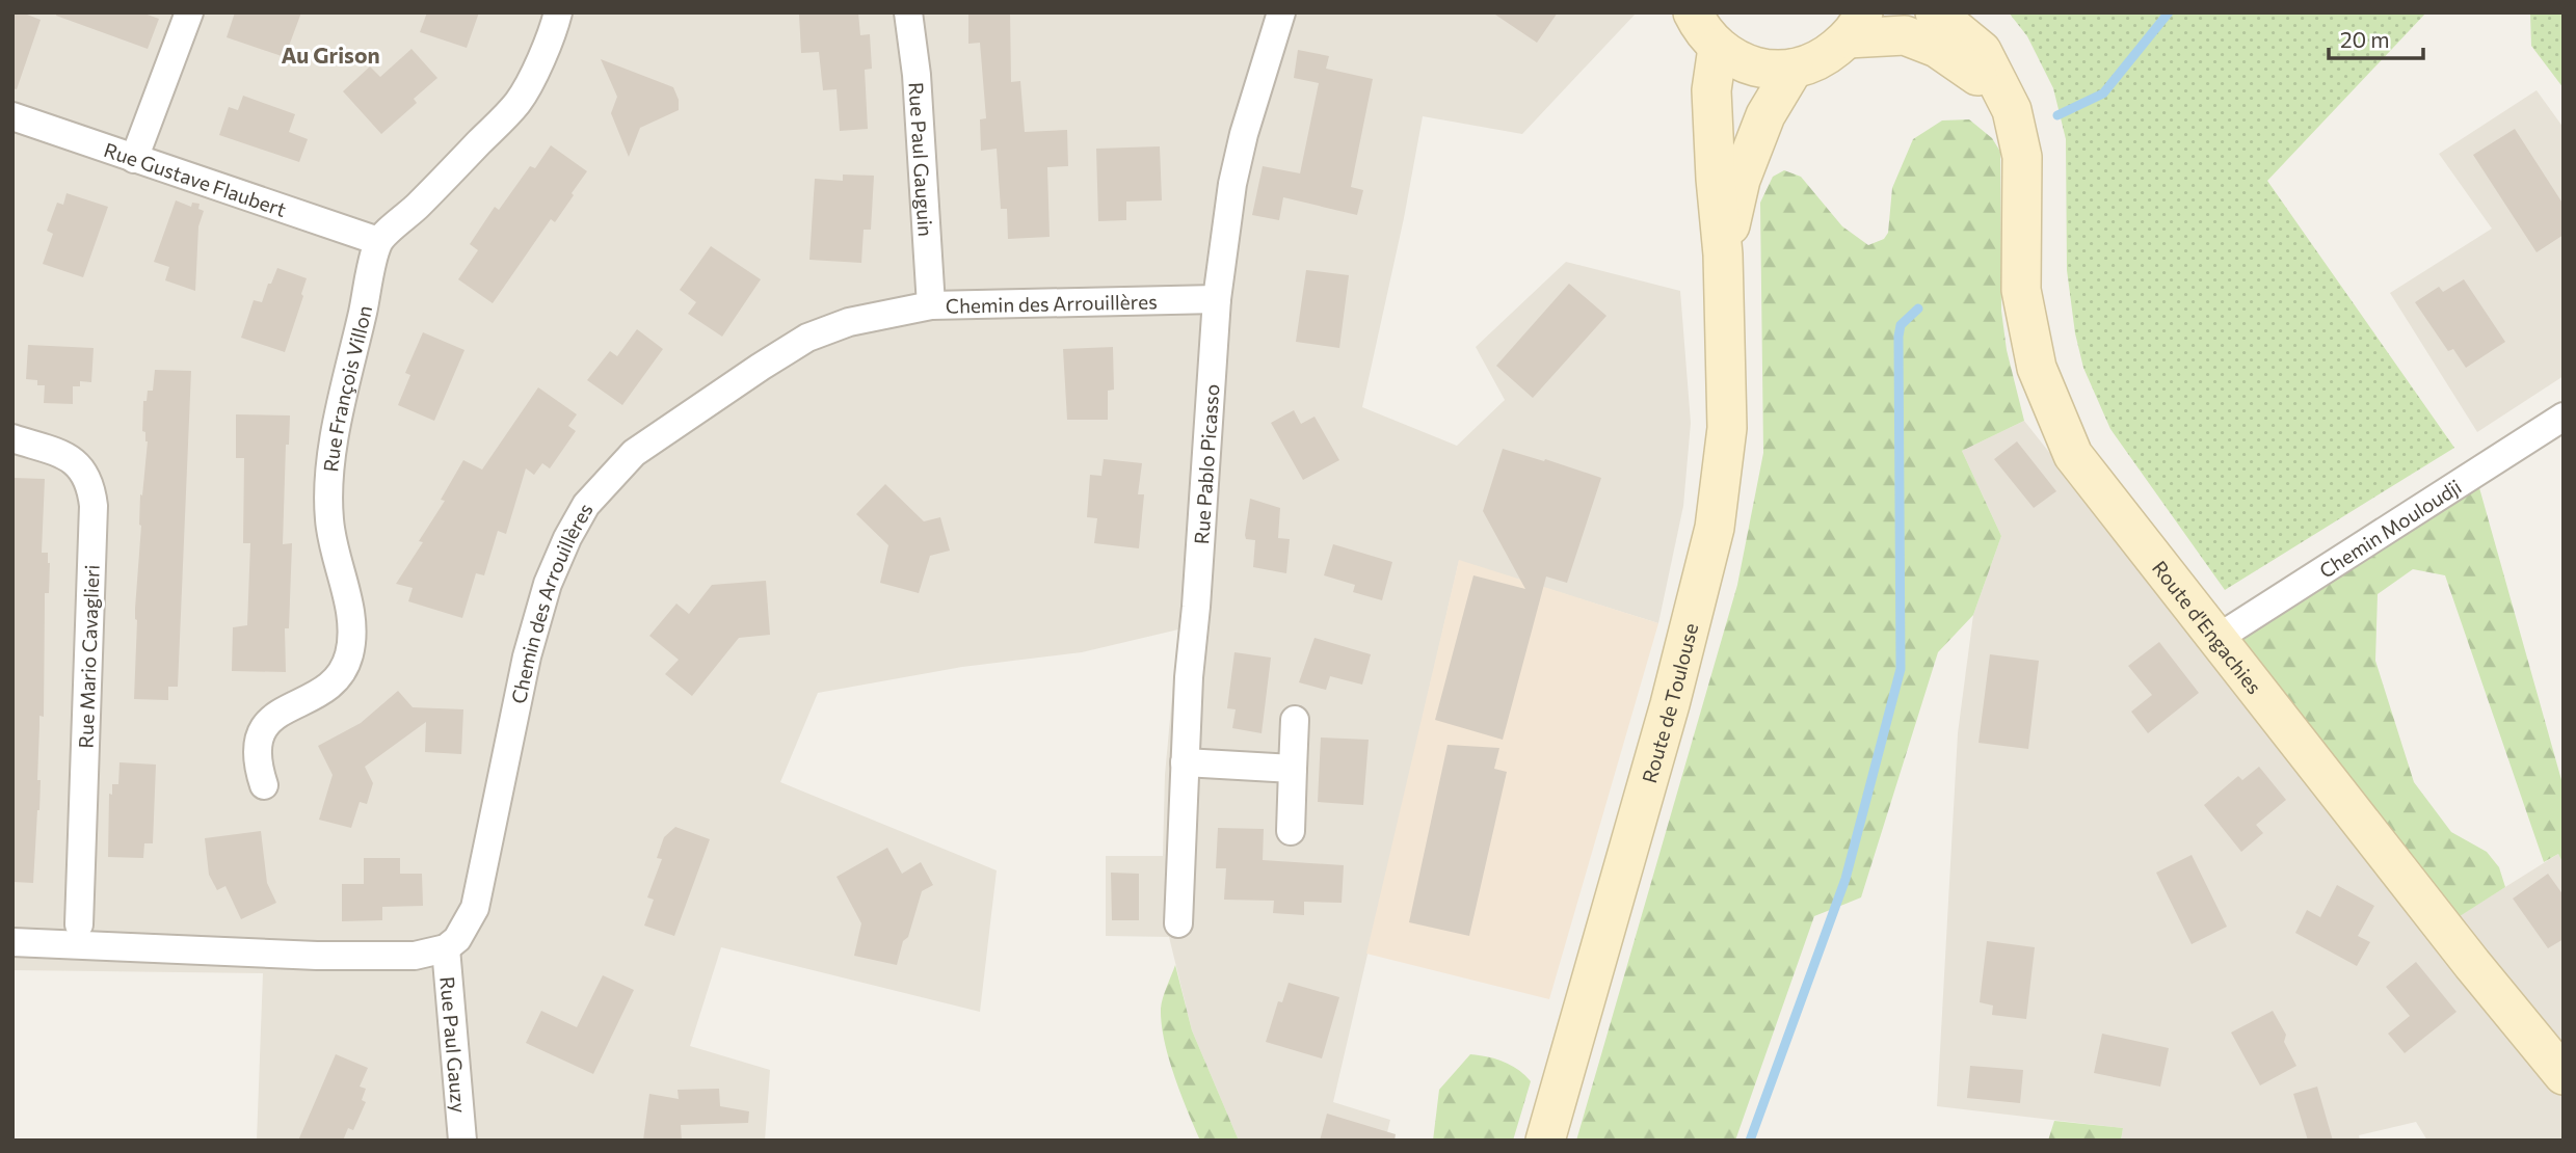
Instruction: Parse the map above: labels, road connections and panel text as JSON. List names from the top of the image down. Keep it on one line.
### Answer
{"streets":{"main road":["Route d'Engachies","Route de Toulouse"],"street":["Rue Paul Gauguin","Rue Gustave Flaubert","Chemin des Arrouillères","Rue François Villon","Rue Pablo Picasso","Chemin Mouloudji","Rue Mario Cavaglieri","Rue Paul Gauzy"]},"crossings":[["Rue Paul Gauguin","Chemin des Arrouillères"],["Rue Gustave Flaubert","Rue François Villon"],["Chemin des Arrouillères","Rue Pablo Picasso"],["Chemin des Arrouillères","Rue Paul Gauzy"],["Chemin Mouloudji","Route d'Engachies"]],"districts":["Au Grison"],"scale_bar":"20 m"}
